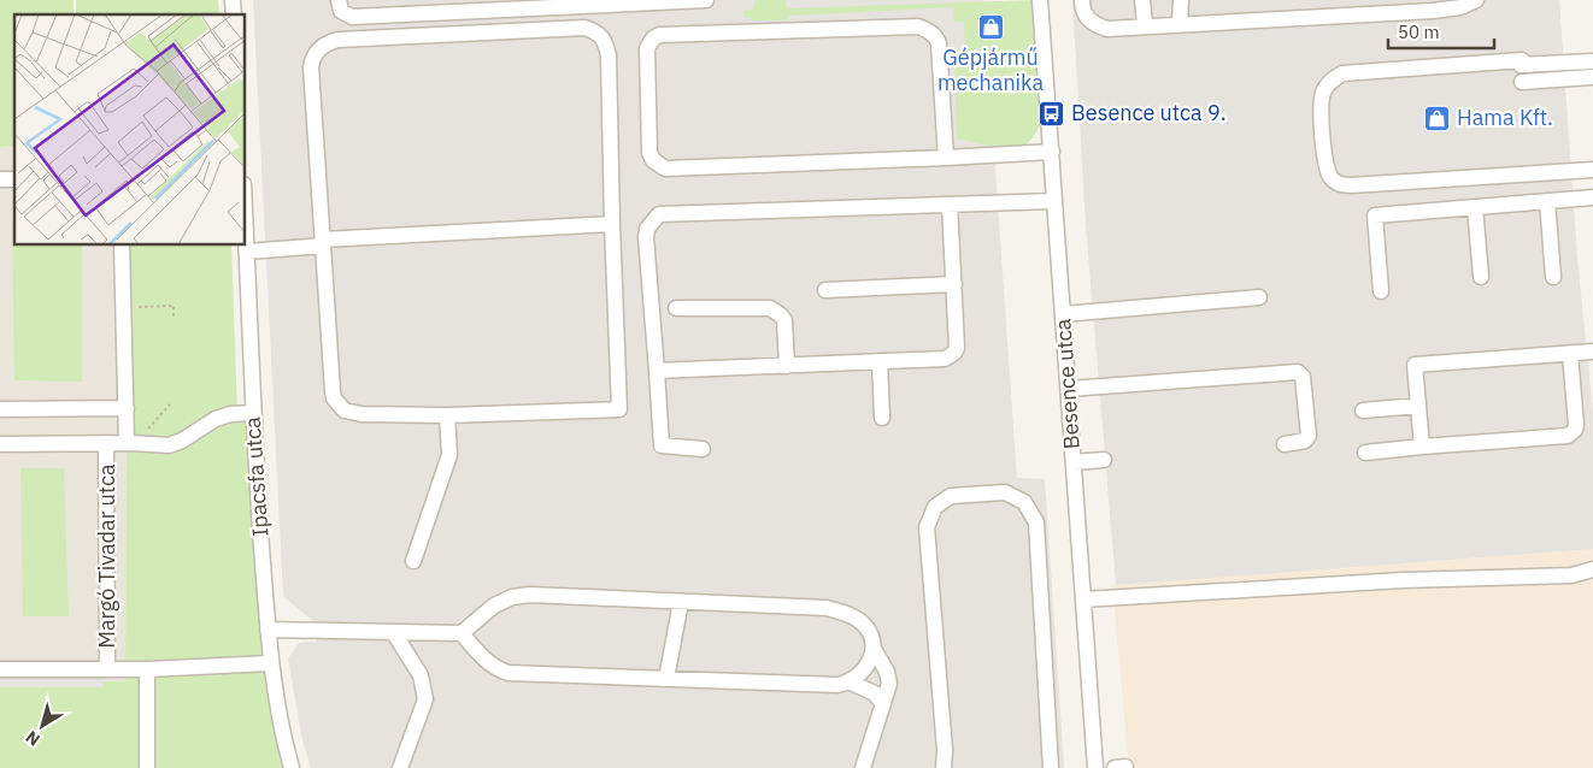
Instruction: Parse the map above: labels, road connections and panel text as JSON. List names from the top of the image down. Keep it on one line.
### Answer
{"streets":{"street":["Besence utca","Ipacsfa utca","Margó Tivadar utca"]},"crossings":[["Ipacsfa utca","Margó Tivadar utca"]],"places":{"shop":["Gépjármű mechanika","Hama Kft."],"bus stop":["Besence utca 9."]},"scale_bar":"50 m","north":"bottom left"}
